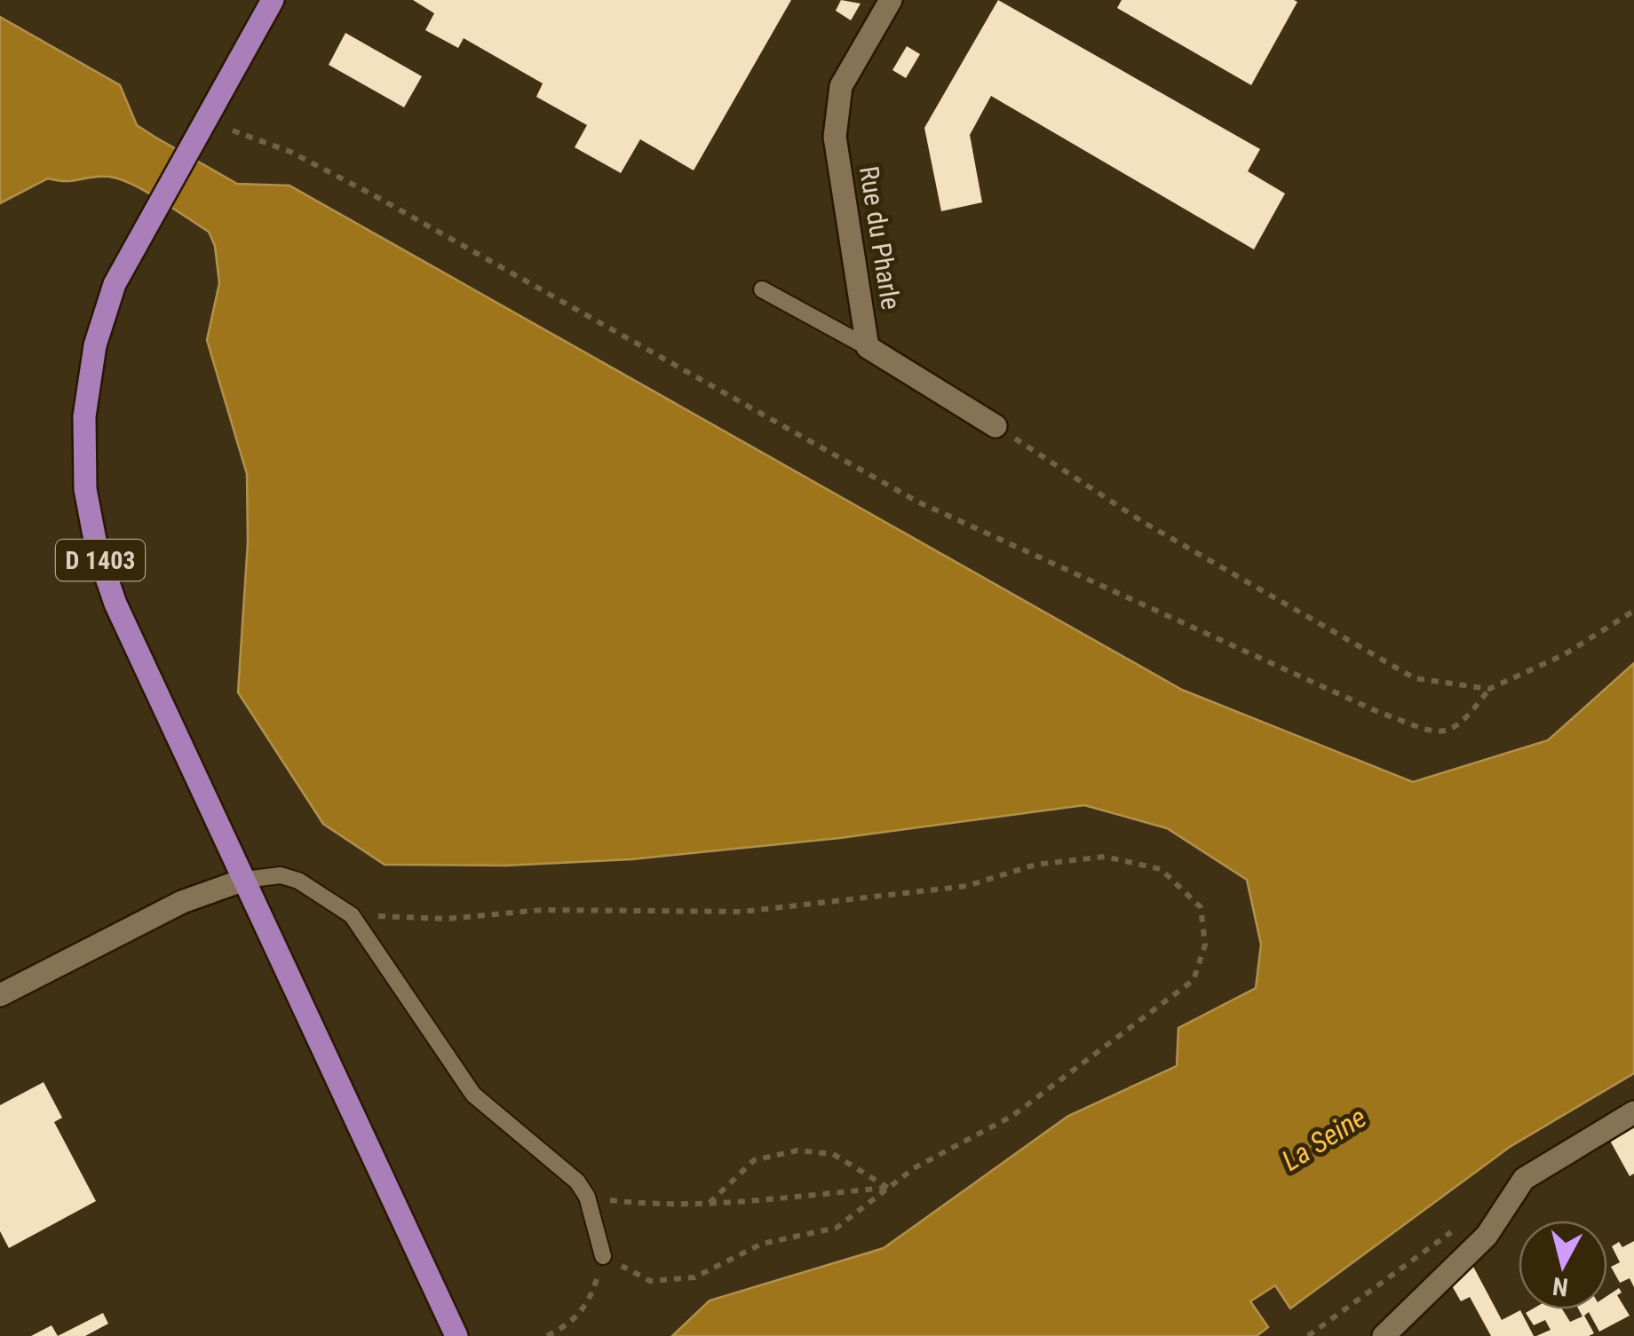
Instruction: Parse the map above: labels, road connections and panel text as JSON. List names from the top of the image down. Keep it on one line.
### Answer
{"streets":{"main road":["D 1403"],"street":["Rue du Pharle"]},"water":["La Seine"],"north":"bottom"}
